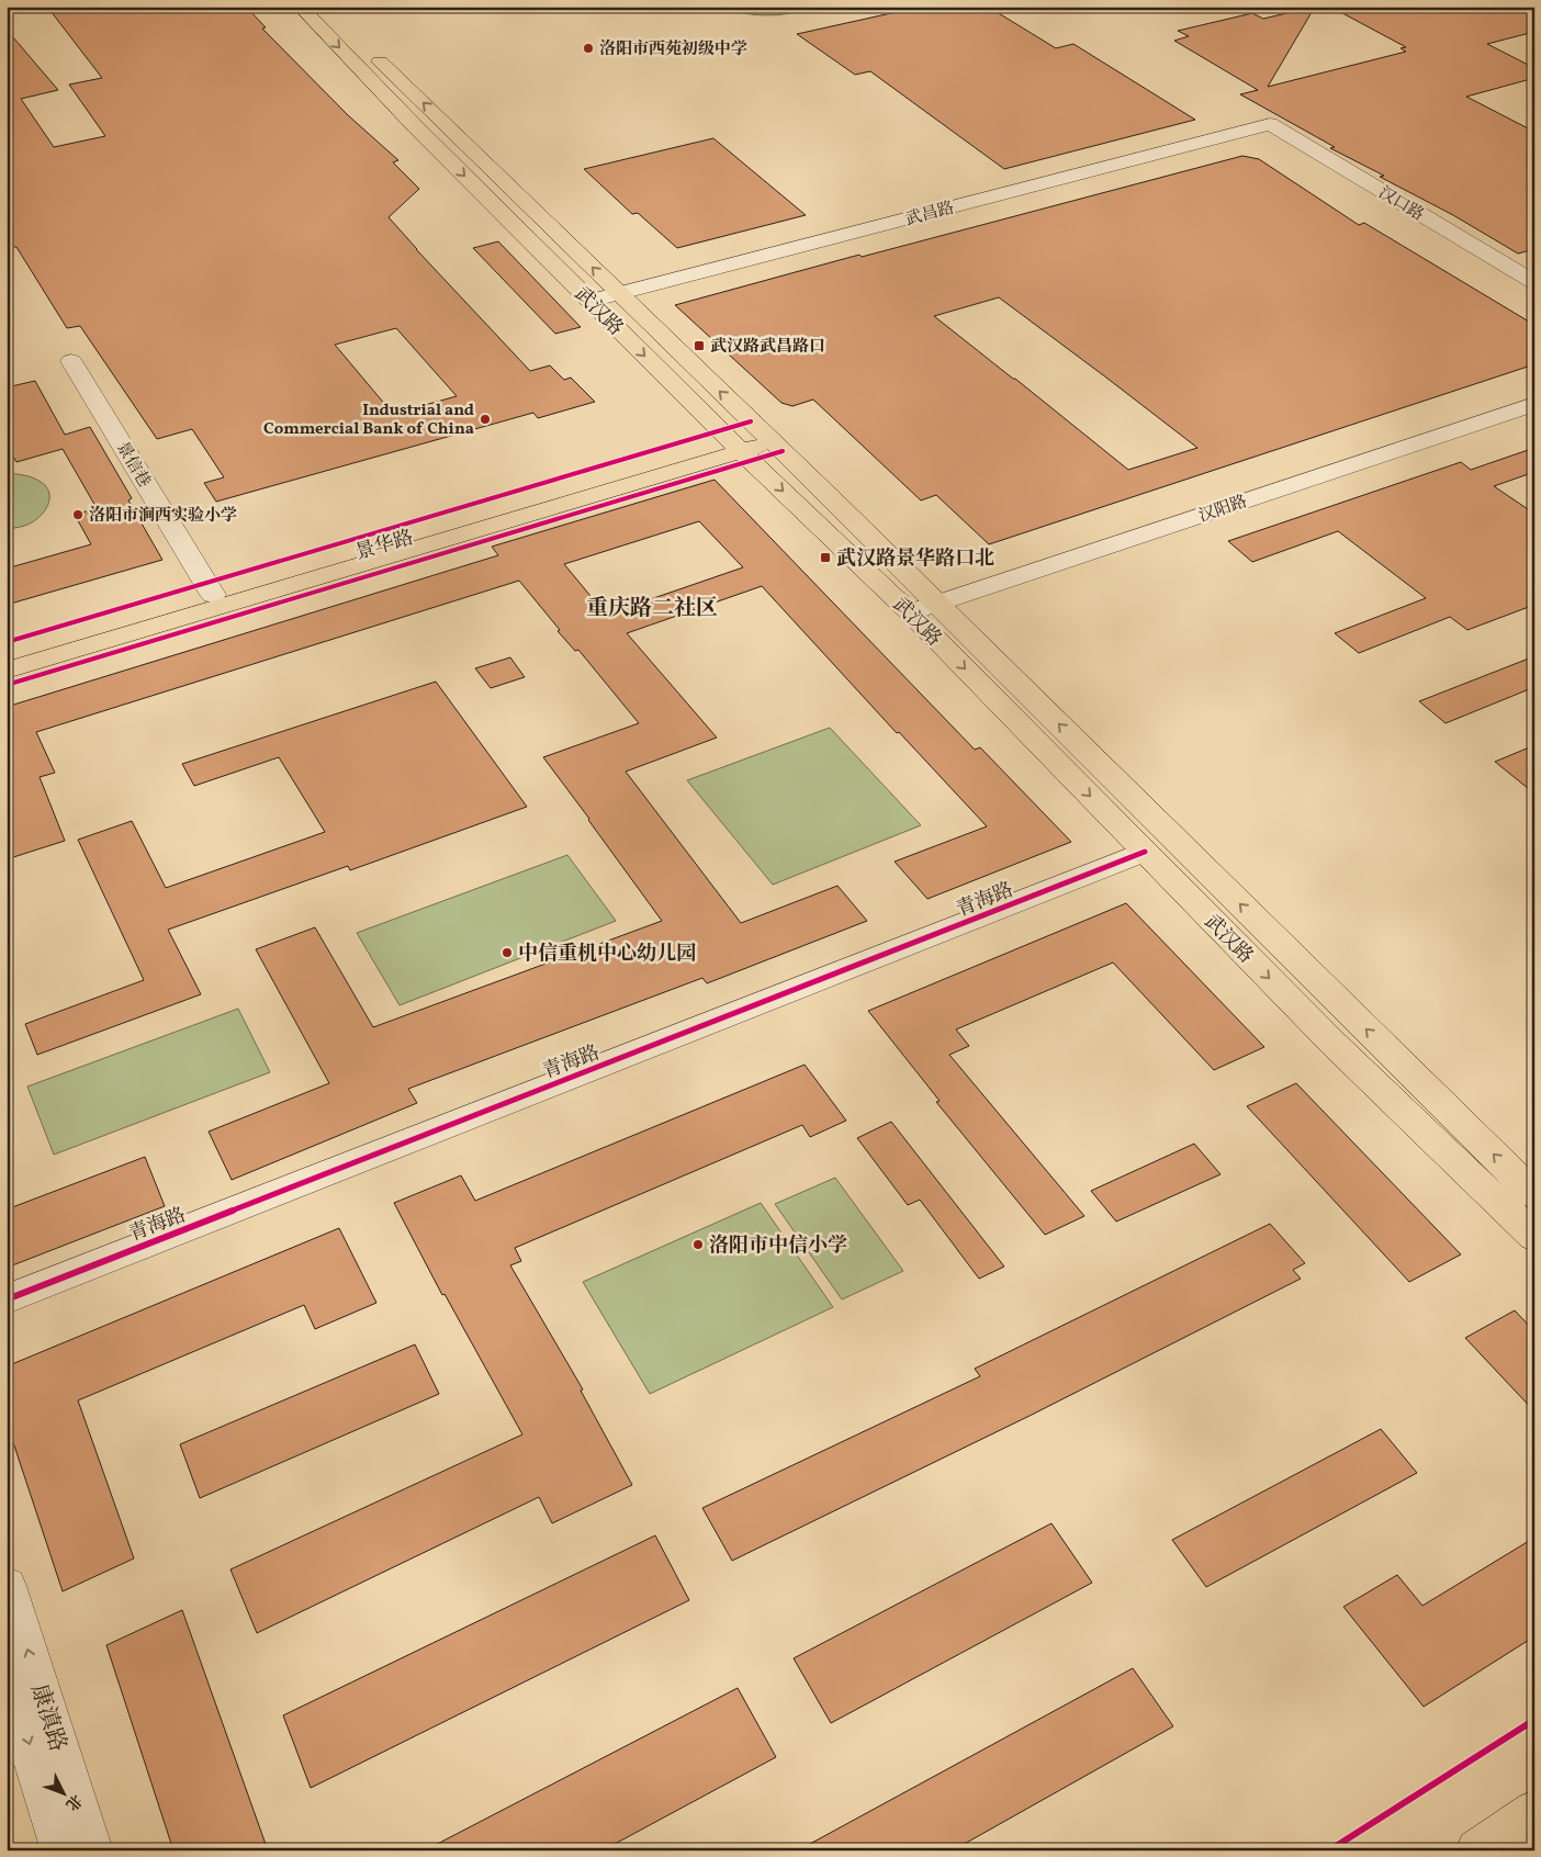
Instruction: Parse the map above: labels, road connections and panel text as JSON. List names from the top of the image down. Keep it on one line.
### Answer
{"streets":{"main road":["武汉路","景华路"],"street":["汉口路","武昌路","景信巷","汉阳路","青海路","康滇路"]},"crossings":[["汉口路","武昌路"],["武昌路","武汉路"],["武汉路","汉阳路"],["武汉路","景华路"],["武汉路","青海路"],["景信巷","景华路"]],"districts":["重庆路二社区"],"places":{"other":["洛阳市西苑初级中学","Industrial and Commercial Bank of China","洛阳市涧西实验小学","中信重机中心幼儿园","洛阳市中信小学"],"transit":["武汉路武昌路口","武汉路景华路口北"]},"north":"bottom right"}
